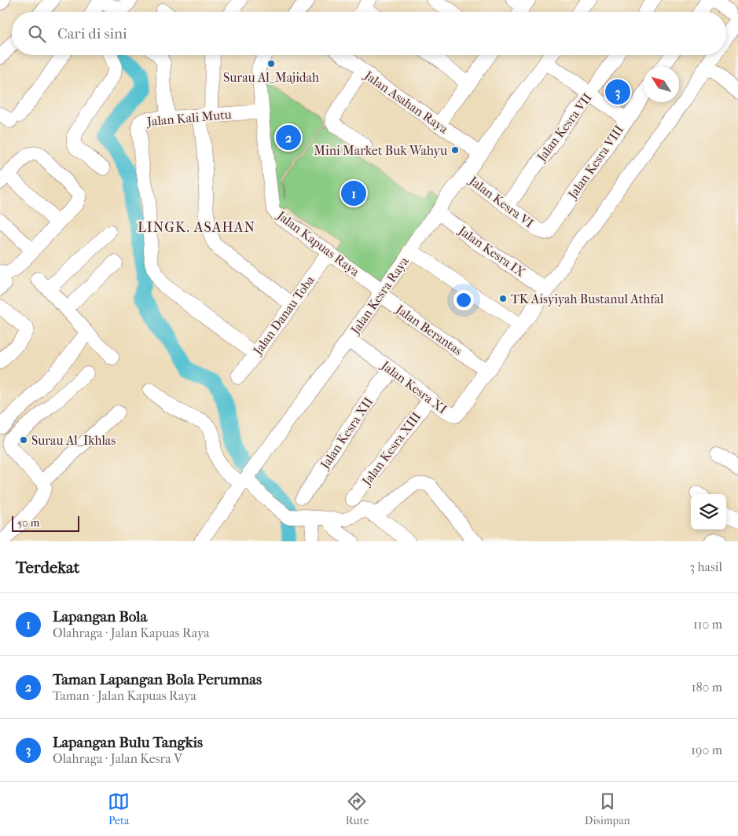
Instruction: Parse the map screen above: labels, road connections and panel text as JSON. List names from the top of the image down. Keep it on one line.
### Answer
{"streets":{"street":["Jalan Asahan Raya","Jalan Kali Mutu","Jalan Kesra VII","Jalan Kesra VIII","Jalan Kesra VI","Jalan Kapuas Raya","Jalan Kesra IX","Jalan Kesra Raya","Jalan Danau Toba","Jalan Berantas","Jalan Kesra XI","Jalan Kesra XII","Jalan Kesra XIII"]},"crossings":[["Jalan Asahan Raya","Jalan Kesra Raya"],["Jalan Kali Mutu","Jalan Kapuas Raya"],["Jalan Kali Mutu","Jalan Danau Toba"],["Jalan Kesra VII","Jalan Kesra VI"],["Jalan Kesra VIII","Jalan Kesra VI"],["Jalan Kesra VI","Jalan Kesra Raya"],["Jalan Kapuas Raya","Jalan Kesra Raya"],["Jalan Kapuas Raya","Jalan Danau Toba"],["Jalan Kapuas Raya","Jalan Berantas"],["Jalan Kesra IX","Jalan Kesra Raya"],["Jalan Kesra Raya","Jalan Berantas"],["Jalan Kesra Raya","Jalan Kesra XI"],["Jalan Berantas","Jalan Kesra XI"],["Jalan Kesra XI","Jalan Kesra XII"],["Jalan Kesra XI","Jalan Kesra XIII"]],"districts":["LINGK. ASAHAN"],"places":["Surau Al_Majidah","Mini Market Buk Wahyu","TK Aisyiyah Bustanul Athfal","Surau Al_Ikhlas"],"scale_bar":"50 m","north":"top left","page":{"search":"Cari di sini","pins":["3","2","1"],"scale":"50 m","heading":["Terdekat","3 hasil"],"list":[{"mark":"1","name":"Lapangan Bola","note":"Olahraga · Jalan Kapuas Raya","value":"110 m"},{"mark":"2","name":"Taman Lapangan Bola Perumnas","note":"Taman · Jalan Kapuas Raya","value":"180 m"},{"mark":"3","name":"Lapangan Bulu Tangkis","note":"Olahraga · Jalan Kesra V","value":"190 m"}],"nav":["Peta","Rute","Disimpan"]}}
